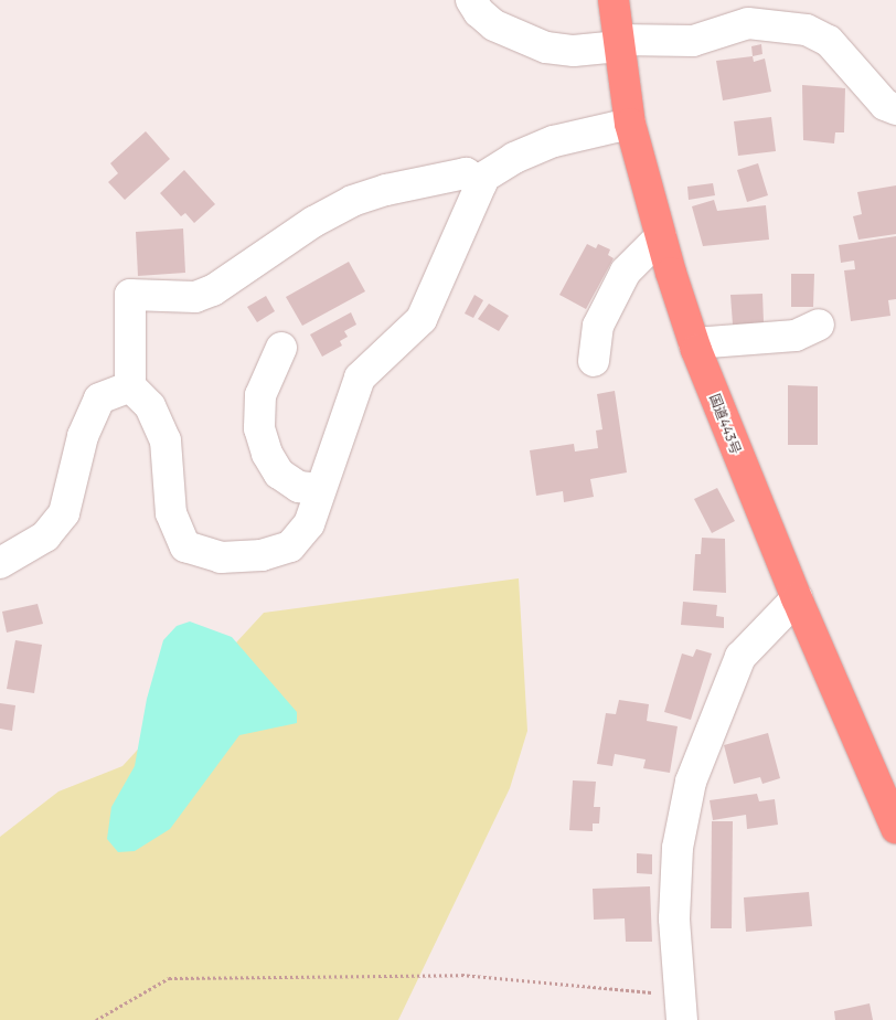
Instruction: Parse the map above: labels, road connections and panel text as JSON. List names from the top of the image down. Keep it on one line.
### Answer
{"streets":{"highway":["国道443号"]}}
